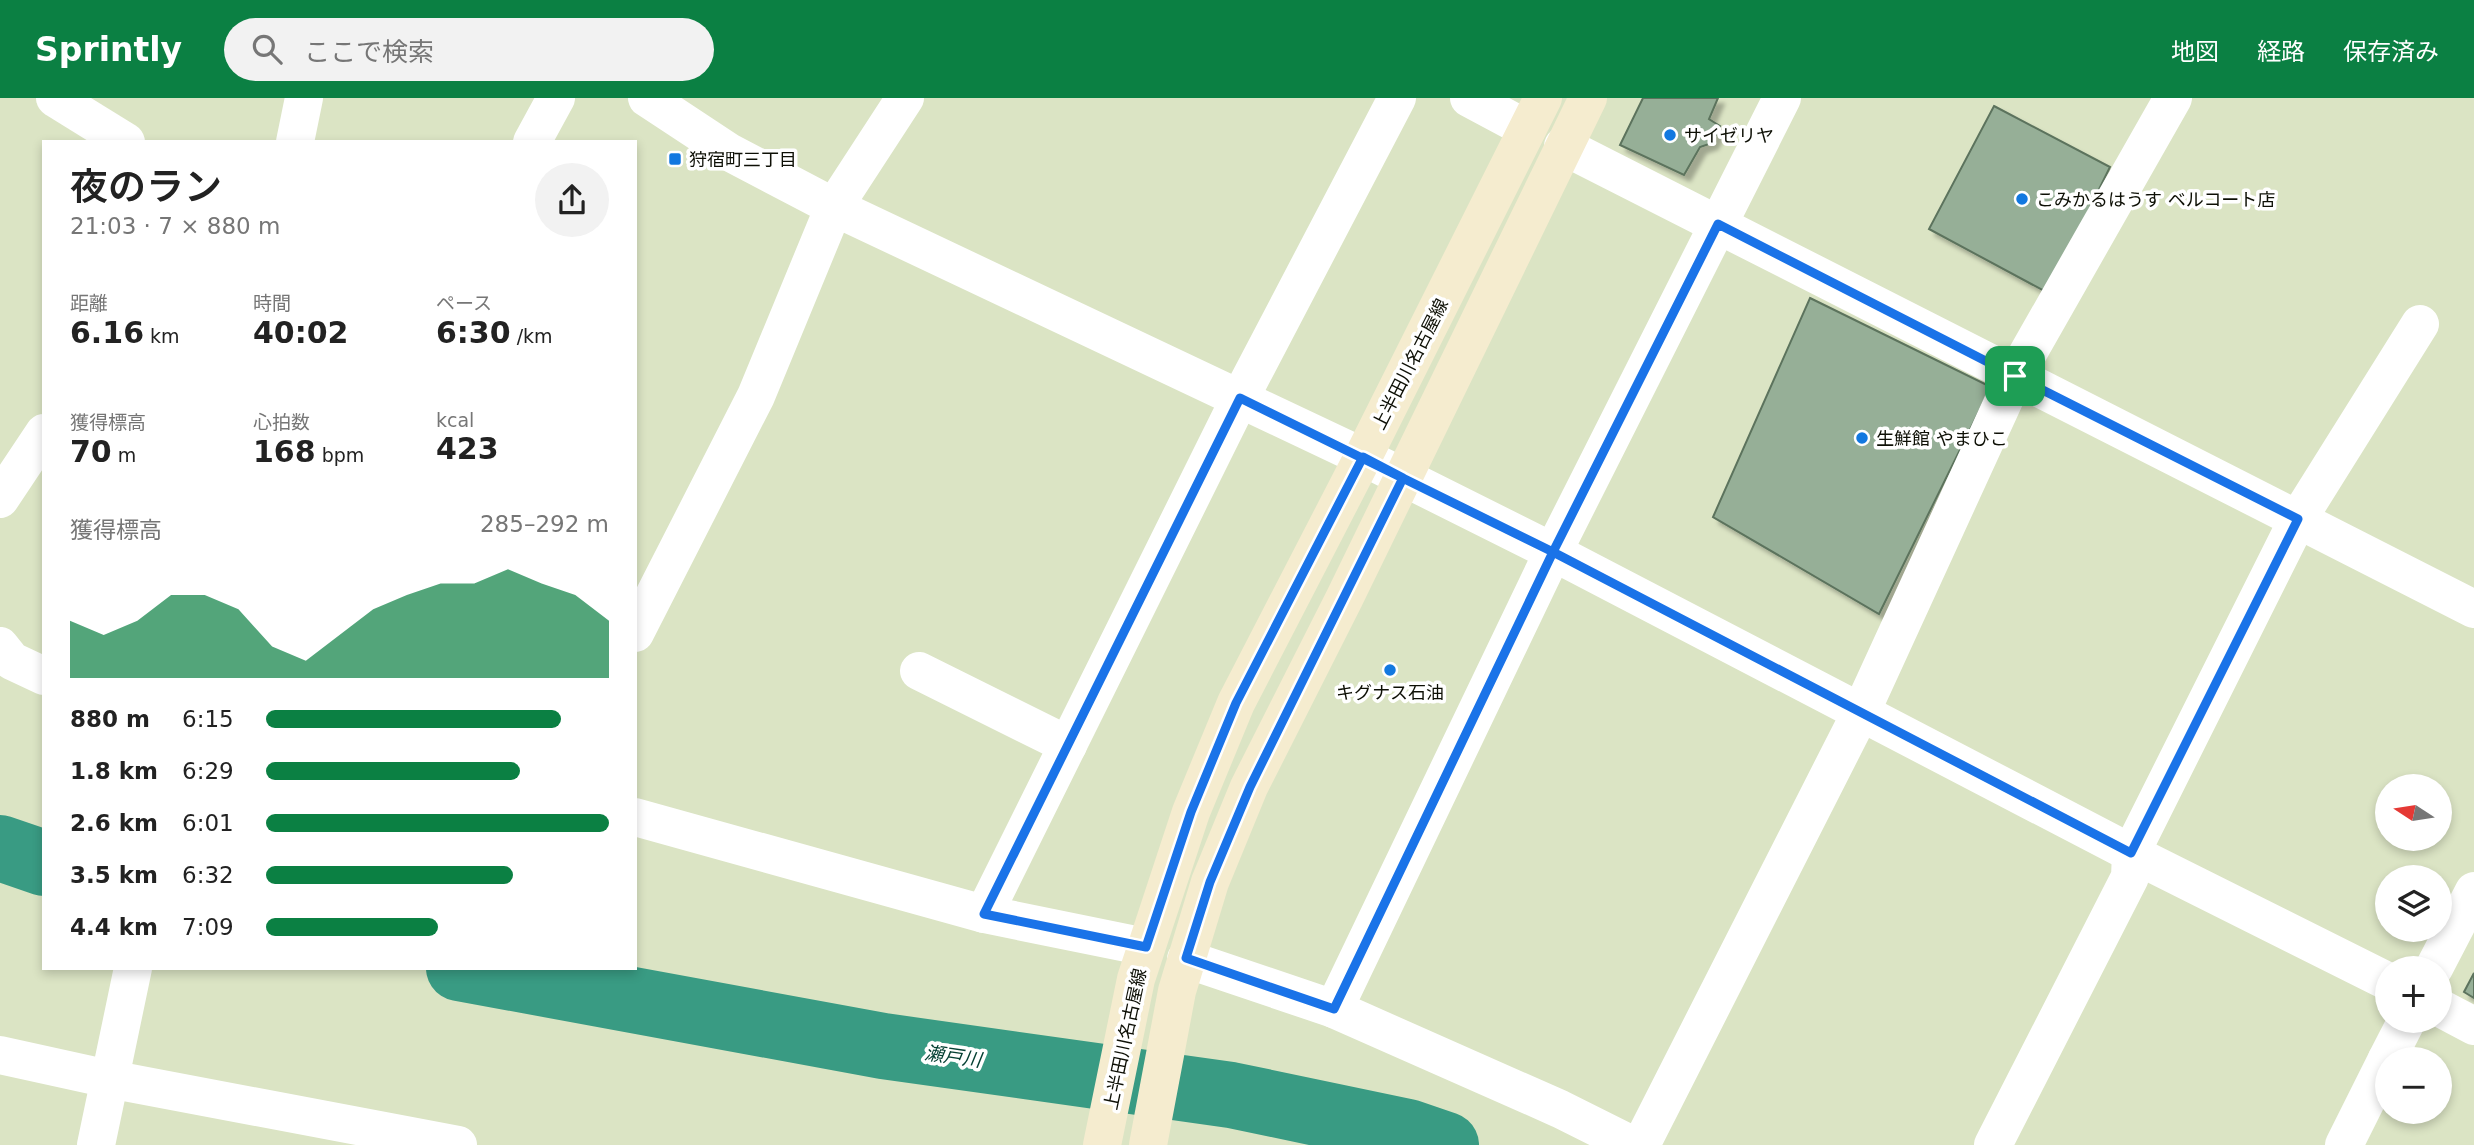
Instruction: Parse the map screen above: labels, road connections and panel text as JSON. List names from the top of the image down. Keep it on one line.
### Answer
{"streets":{"main road":["上半田川名古屋線"]},"water":["瀬戸川"],"places":{"other":["サイゼリヤ","こみかるはうす ベルコート店","生鮮館 やまひこ","キグナス石油"],"transit":["狩宿町三丁目"]},"north":"left","page":{"header":"Sprintly","search":"ここで検索","nav":["地図","経路","保存済み"],"heading":["夜のラン","21:03 · 7 × 880 m"],"stats":[["距離","6.16 km"],["時間","40:02"],["ペース","6:30 /km"],["獲得標高","70 m"],["心拍数","168 bpm"],["kcal","423"]],"chart":["獲得標高","285–292 m"],"list":[{"name":"880 m","note":"6:15"},{"name":"1.8 km","note":"6:29"},{"name":"2.6 km","note":"6:01"},{"name":"3.5 km","note":"6:32"},{"name":"4.4 km","note":"7:09"}],"map_buttons":["+","−"]}}
